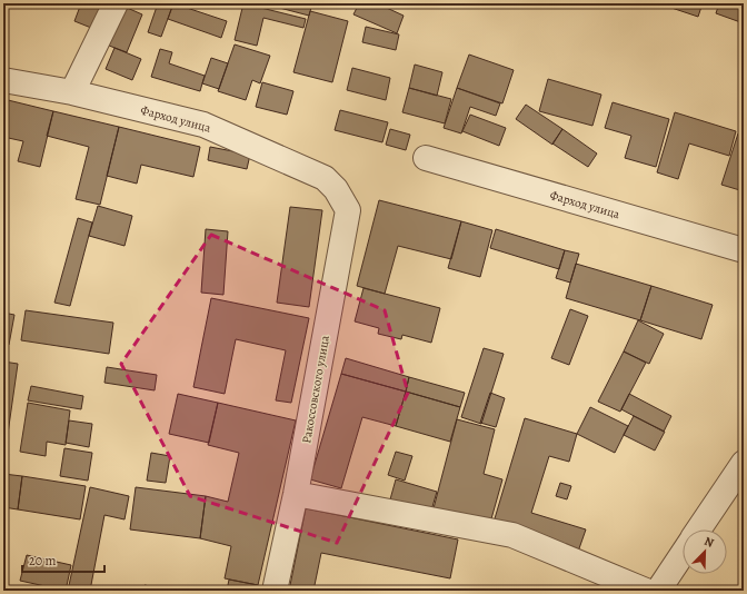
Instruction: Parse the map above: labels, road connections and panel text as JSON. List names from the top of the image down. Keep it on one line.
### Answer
{"streets":{"street":["Фарход улица","Ракоссовского улица"]},"crossings":[["Фарход улица","Ракоссовского улица"]],"scale_bar":"20 m","north":"top right"}
